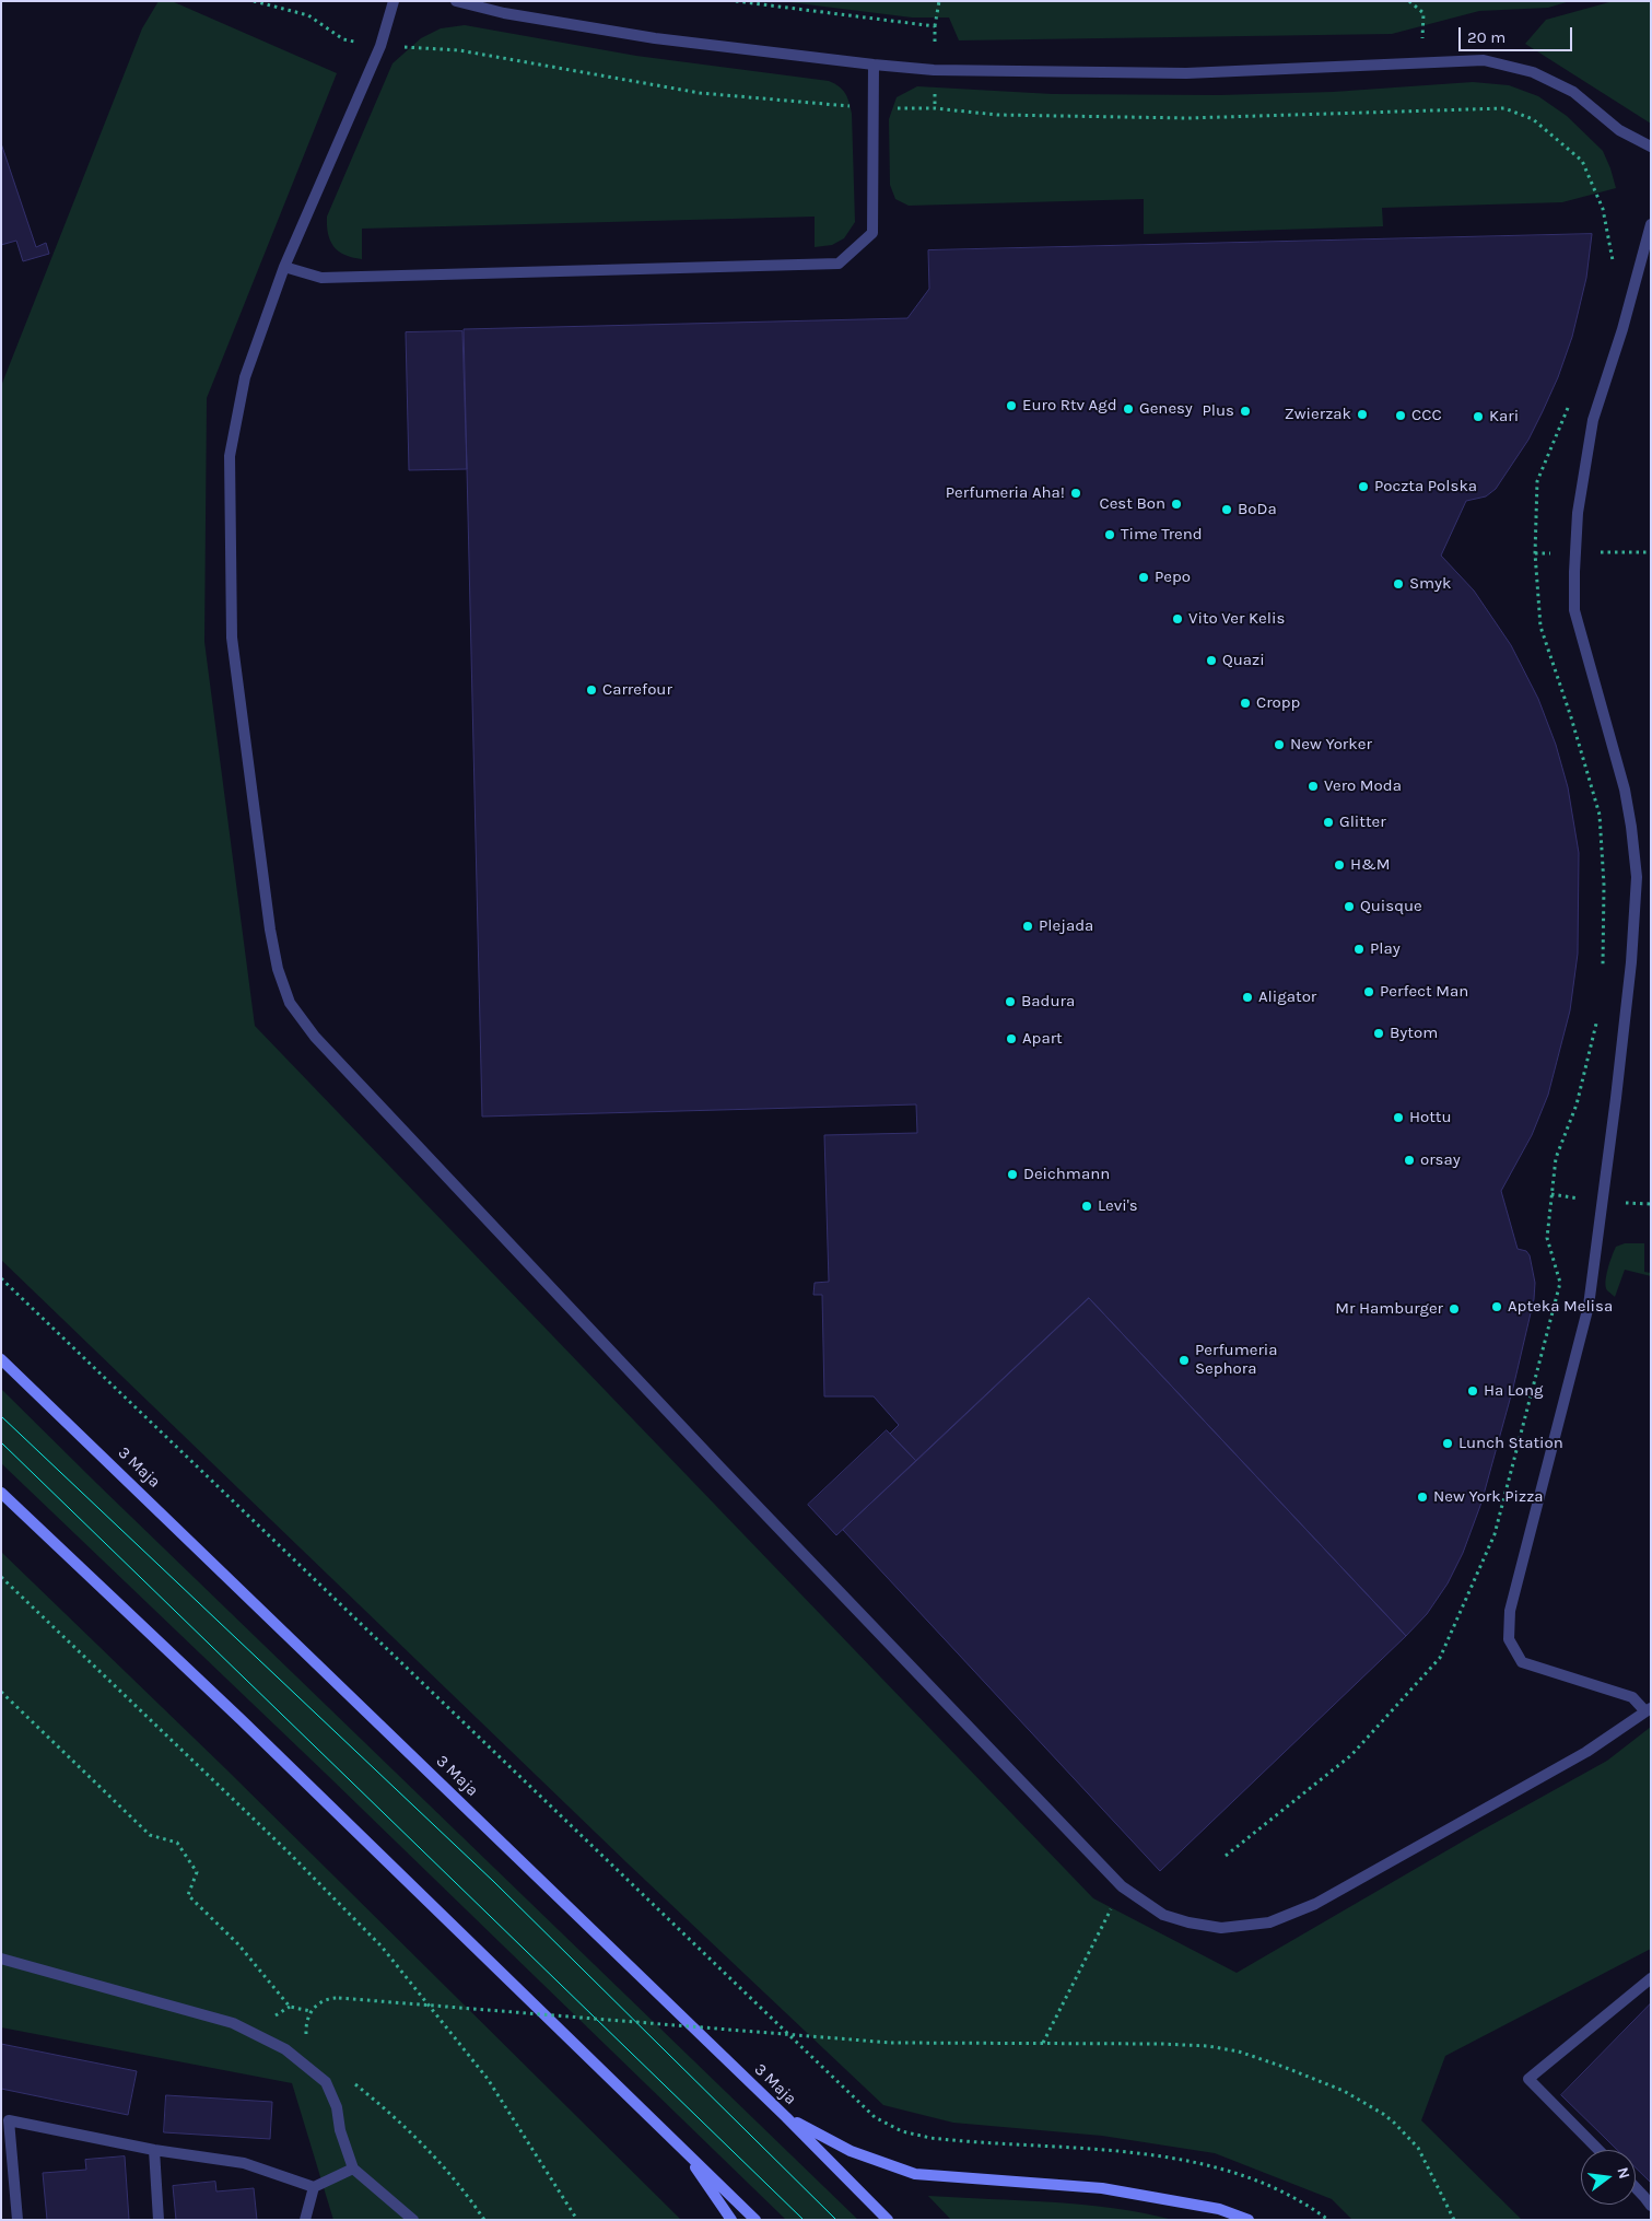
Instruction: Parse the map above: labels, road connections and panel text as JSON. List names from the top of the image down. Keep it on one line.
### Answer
{"streets":{"main road":["3 Maja"]},"places":["Euro Rtv Agd","Genesy","Plus","Zwierzak","CCC","Kari","Poczta Polska","Perfumeria Aha!","Cest Bon","BoDa","Time Trend","Pepo","Smyk","Vito Ver Kelis","Quazi","Carrefour","Cropp","New Yorker","Vero Moda","Glitter","H&M","Quisque","Plejada","Play","Perfect Man","Aligator","Badura","Bytom","Apart","Hottu","orsay","Deichmann","Levi's","Apteka Melisa","Mr Hamburger","Perfumeria Sephora","Ha Long","Lunch Station","New York Pizza"],"scale_bar":"20 m","north":"right"}
